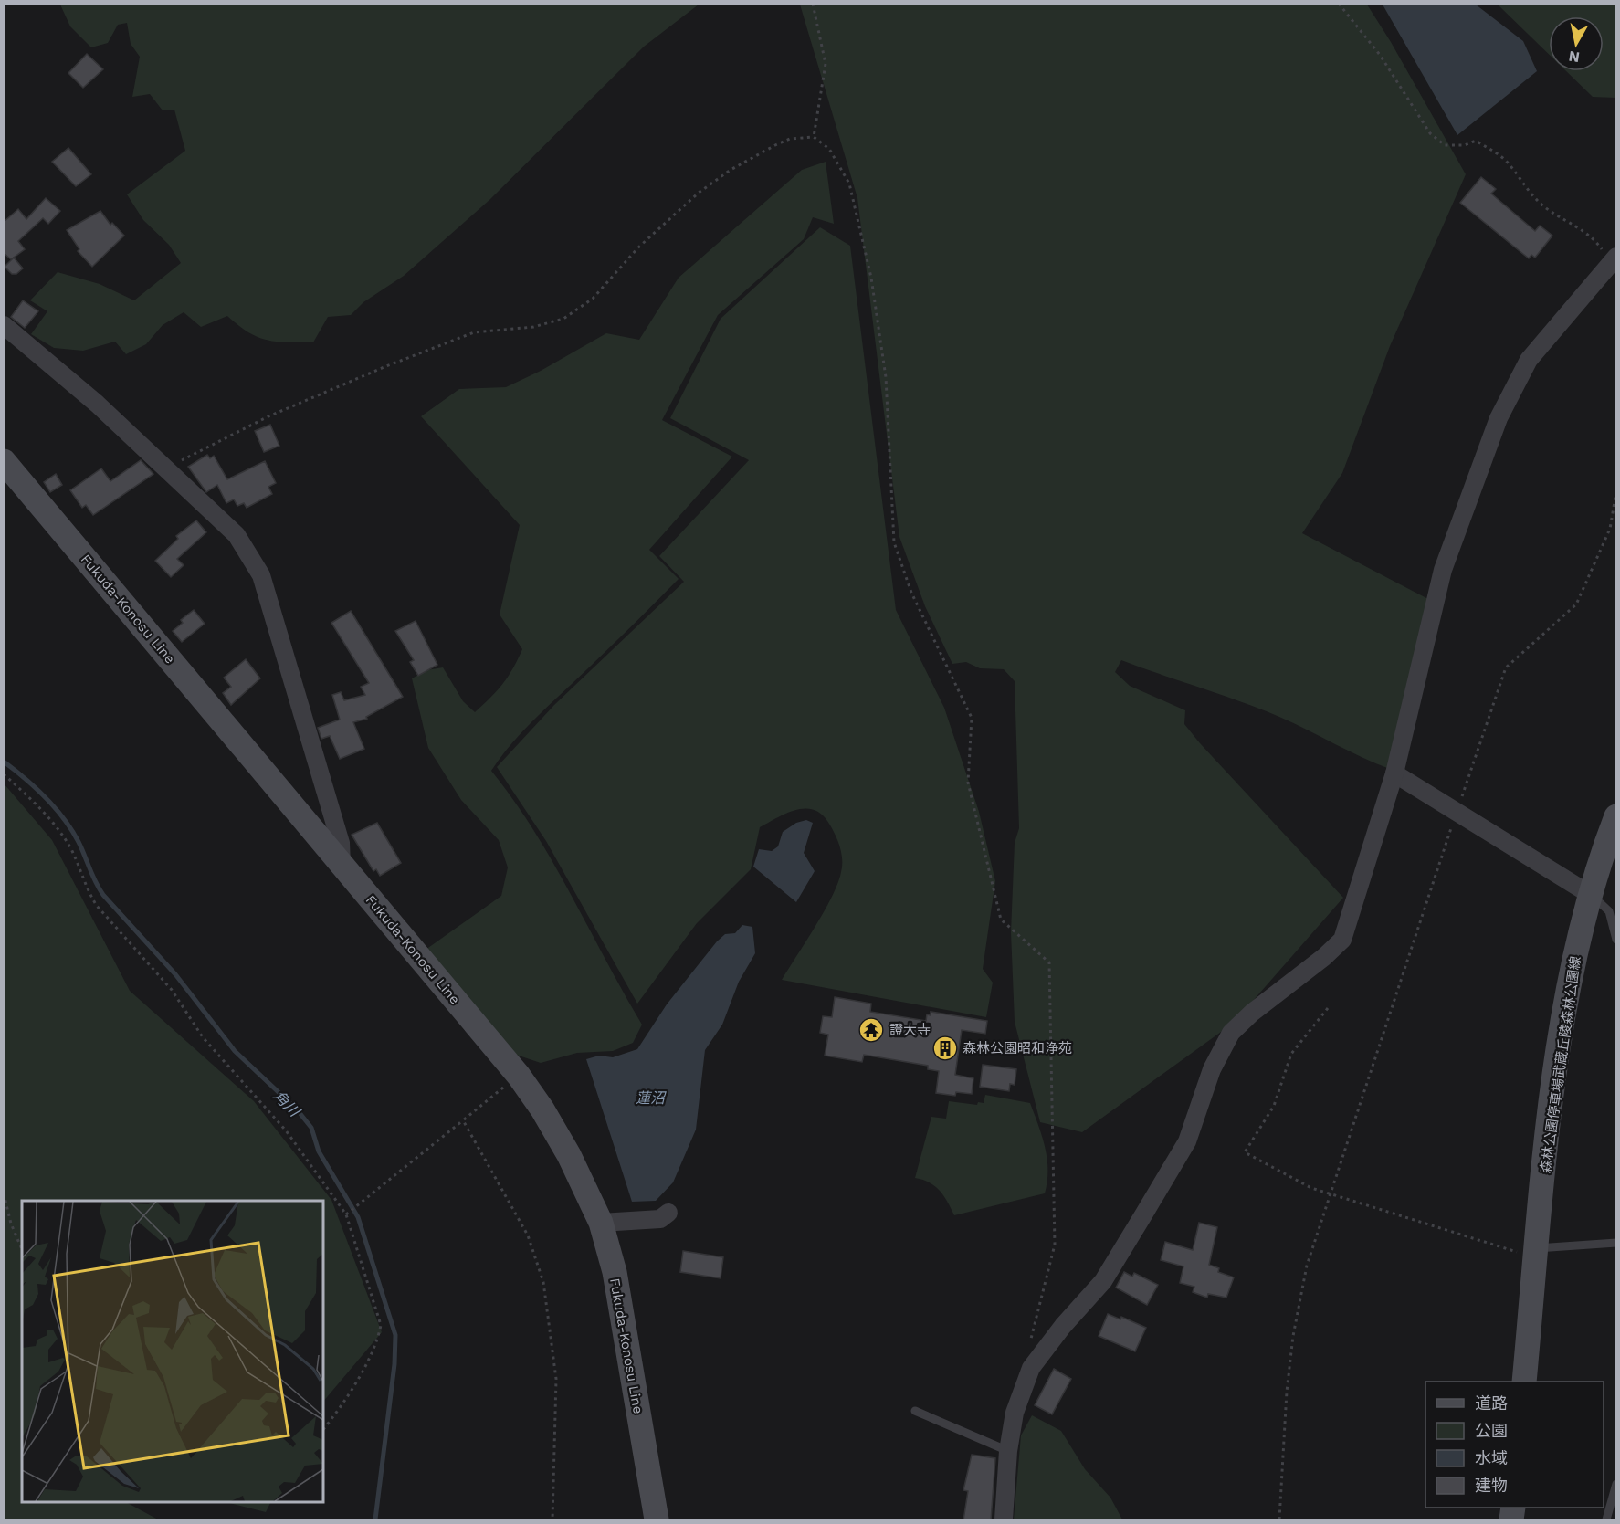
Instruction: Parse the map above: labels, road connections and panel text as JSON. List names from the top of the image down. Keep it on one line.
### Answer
{"streets":{"main road":["Fukuda-Konosu Line","森林公園停車場武蔵丘陵森林公園線"]},"water":["蓮沼","角川"],"places":{"temple":["證大寺"],"building":["森林公園昭和浄苑"]},"legend":["道路","公園","水域","建物"],"north":"bottom"}
